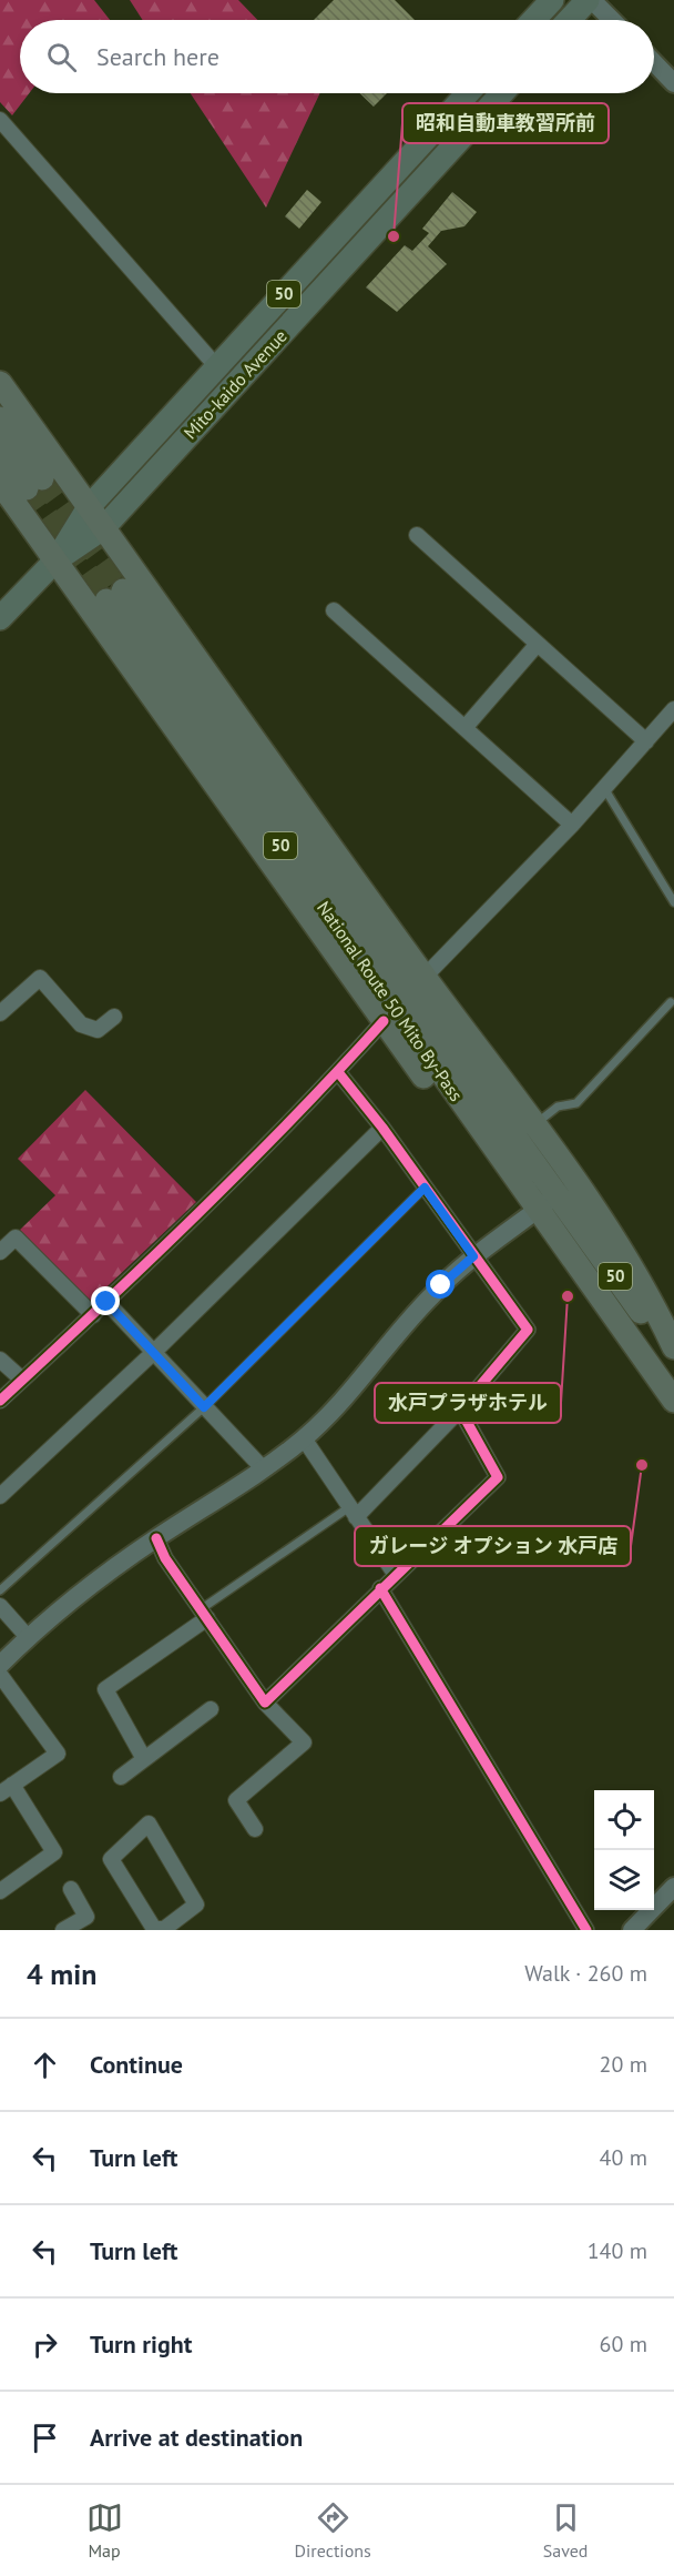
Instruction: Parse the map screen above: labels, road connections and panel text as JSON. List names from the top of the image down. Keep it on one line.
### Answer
{"streets":{"highway":["50","National Route 50 Mito By-Pass"],"main road":["Mito-kaido Avenue"]},"places":["昭和自動車教習所前","水戸プラザホテル","ガレージ オプション 水戸店"],"page":{"search":"Search here","heading":["4 min","Walk · 260 m"],"list":[["Continue","20 m"],["Turn left","40 m"],["Turn left","140 m"],["Turn right","60 m"],"Arrive at destination"],"nav":["Map","Directions","Saved"]}}
